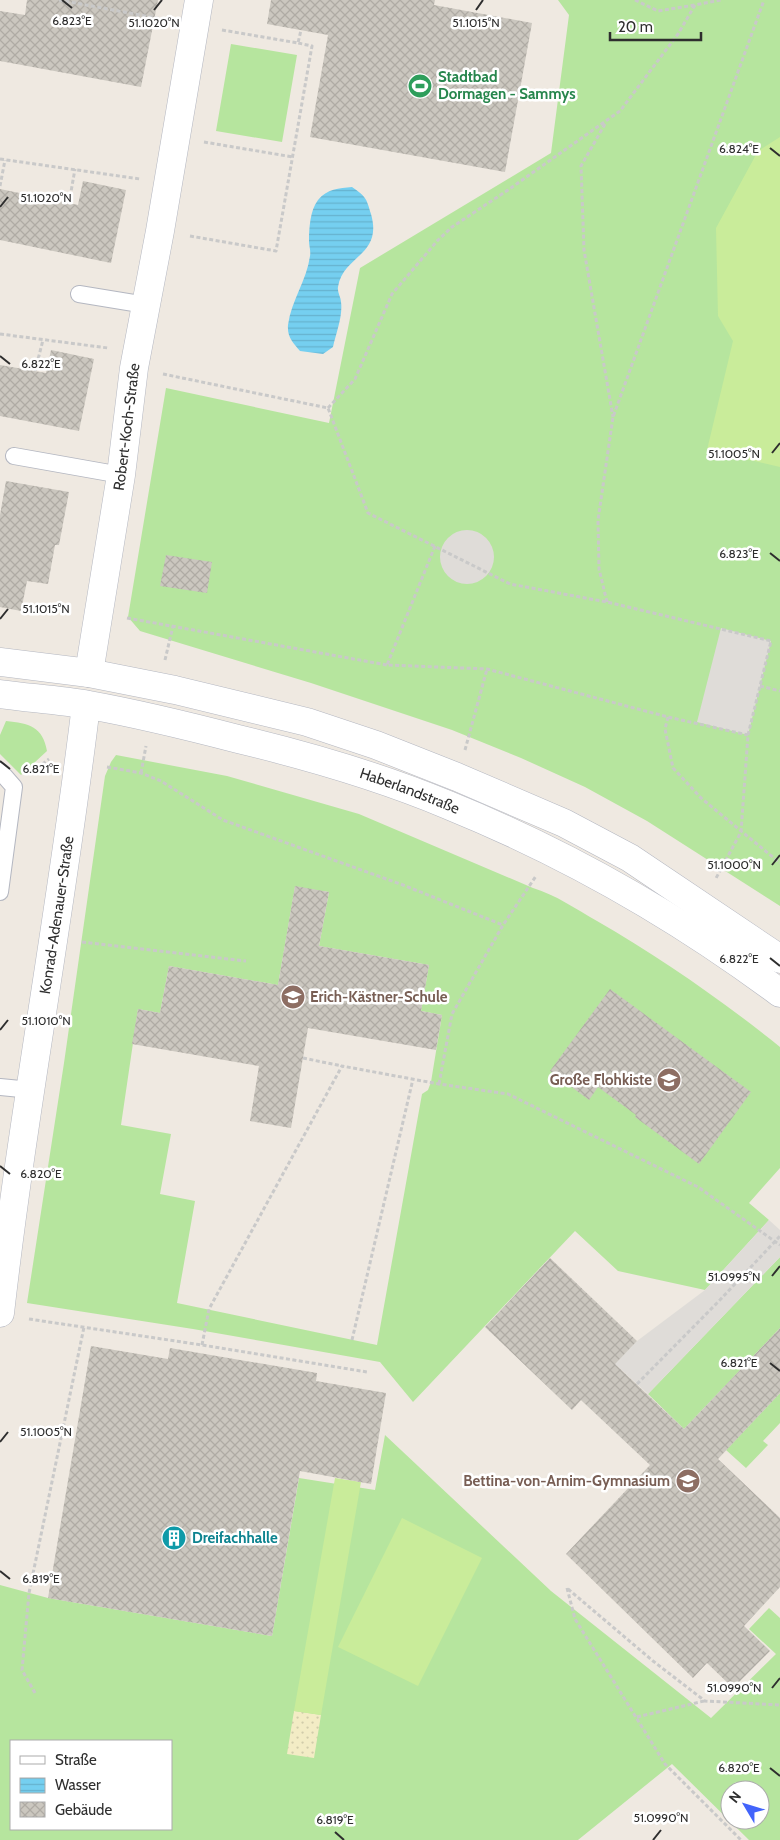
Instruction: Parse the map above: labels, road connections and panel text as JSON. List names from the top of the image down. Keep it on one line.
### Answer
{"streets":{"street":["Robert-Koch-Straße","Haberlandstraße","Konrad-Adenauer-Straße"]},"crossings":[["Robert-Koch-Straße","Haberlandstraße"],["Robert-Koch-Straße","Konrad-Adenauer-Straße"],["Haberlandstraße","Konrad-Adenauer-Straße"]],"places":{"sports":["Stadtbad Dormagen - Sammys"],"school or university":["Erich-Kästner-Schule","Große Flohkiste","Bettina-von-Arnim-Gymnasium"],"building":["Dreifachhalle"]},"legend":["Straße","Wasser","Gebäude"],"scale_bar":"20 m","north":"top left","coordinates":["6.823°E","51.1020°N","51.1015°N","6.824°E","6.822°E","51.1005°N","6.821°E","51.1000°N","51.1010°N","6.820°E","51.0995°N","6.819°E","51.0990°N"]}
